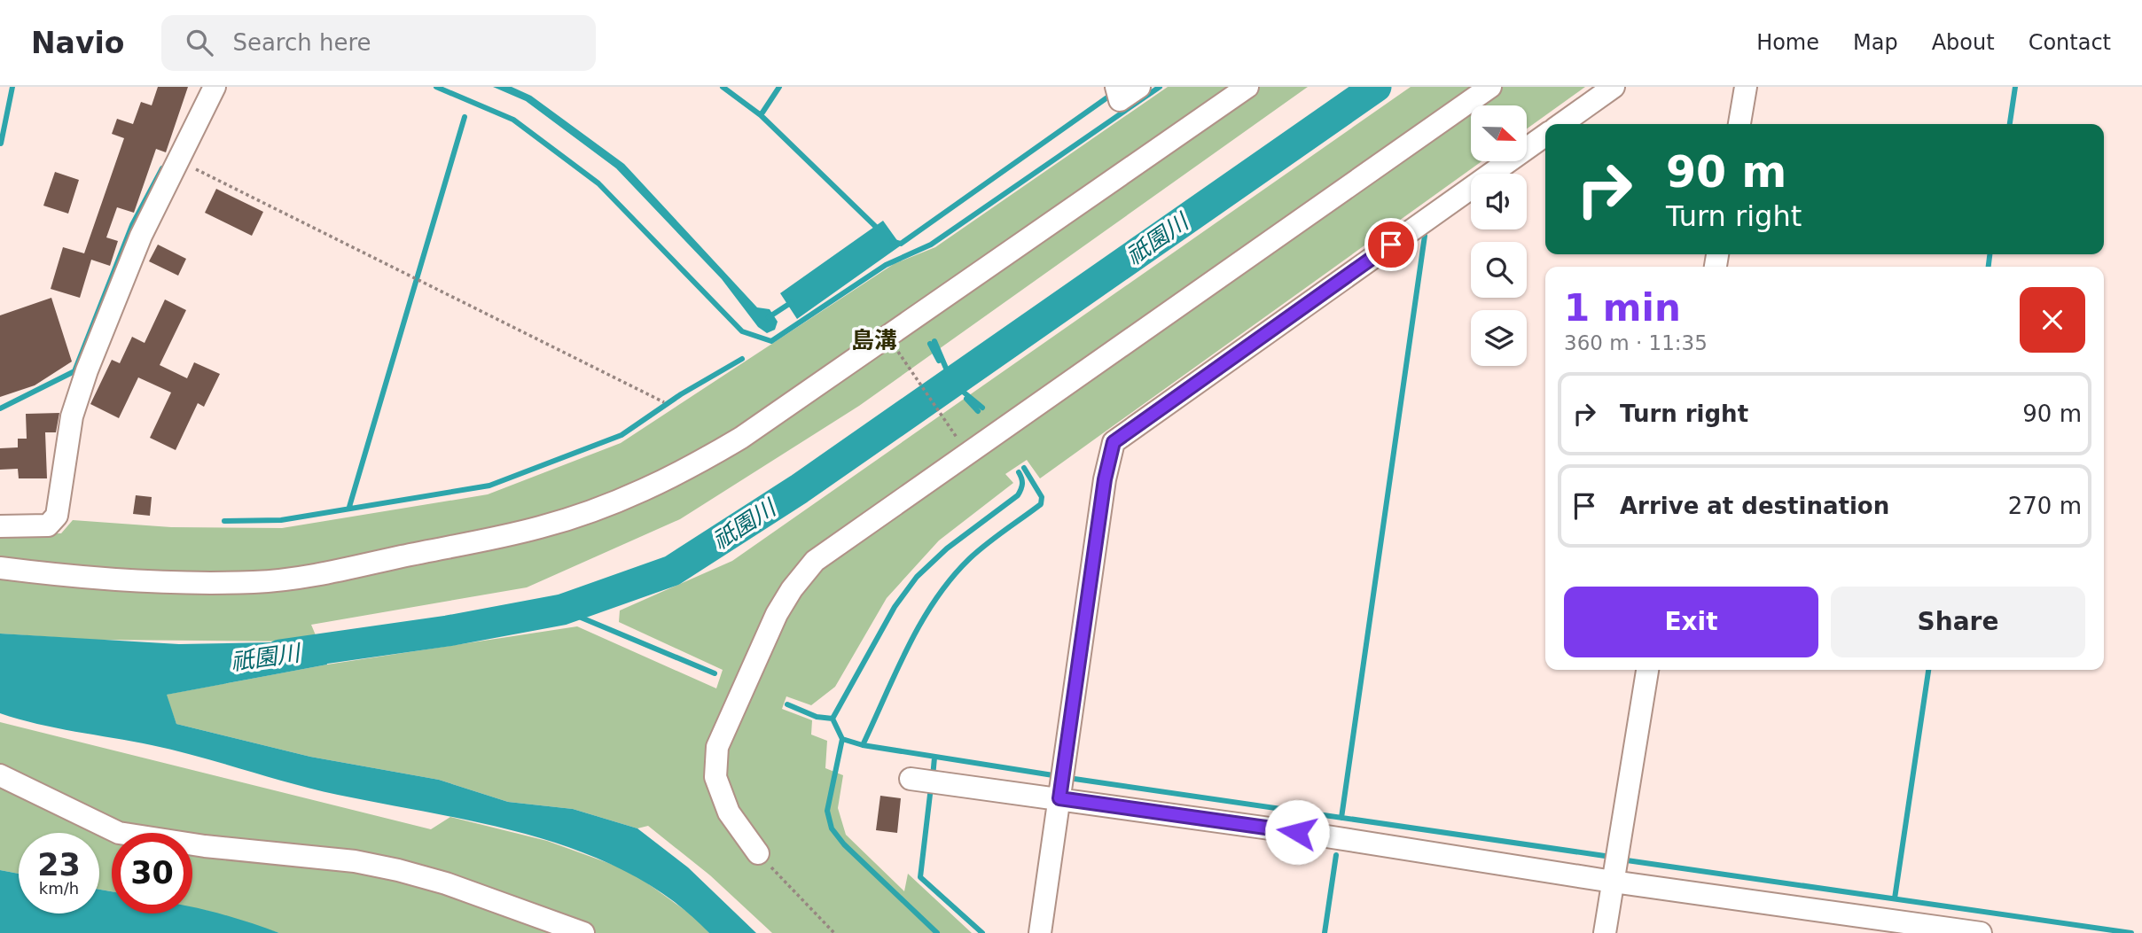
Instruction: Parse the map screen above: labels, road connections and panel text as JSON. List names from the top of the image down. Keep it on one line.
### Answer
{"districts":["島溝"],"water":["祇園川"],"north":"right","page":{"header":"Navio","search":"Search here","nav":["Home","Map","About","Contact"],"turn":["90 m","Turn right"],"heading":["1 min","360 m · 11:35"],"list":[{"name":"Turn right","value":"90 m"},{"name":"Arrive at destination","value":"270 m"}],"buttons":["Exit","Share"],"speed":"23 km/h","limit":"30"}}
